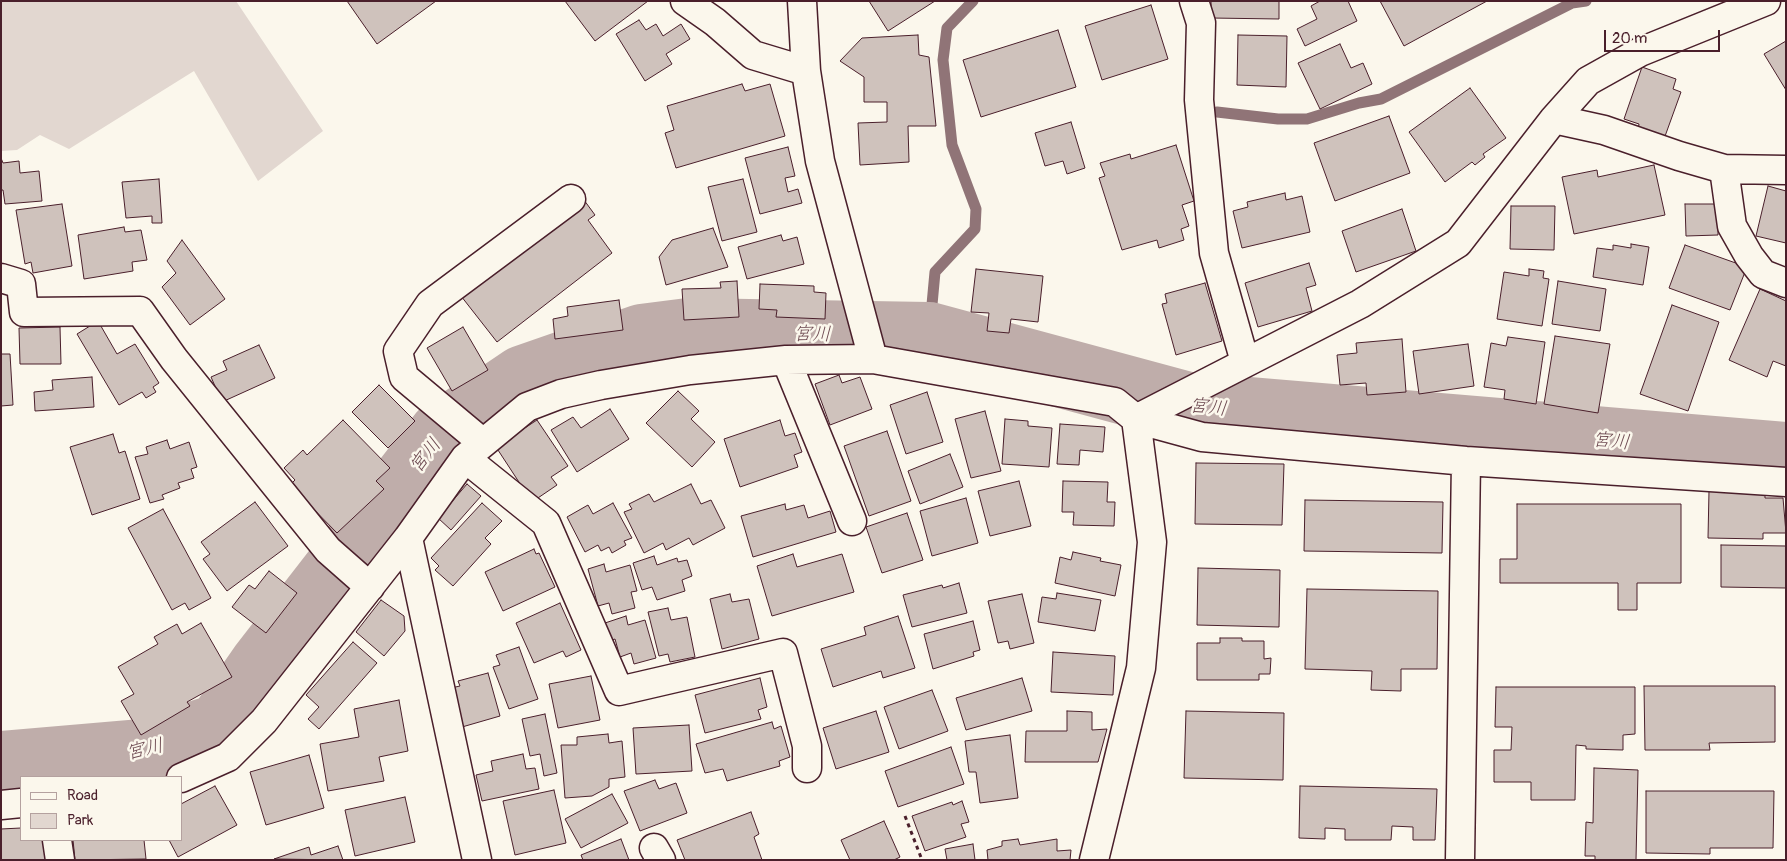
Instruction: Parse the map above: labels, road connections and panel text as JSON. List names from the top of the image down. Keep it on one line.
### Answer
{"water":["宮川"],"legend":["Road","Park"],"scale_bar":"20 m"}
